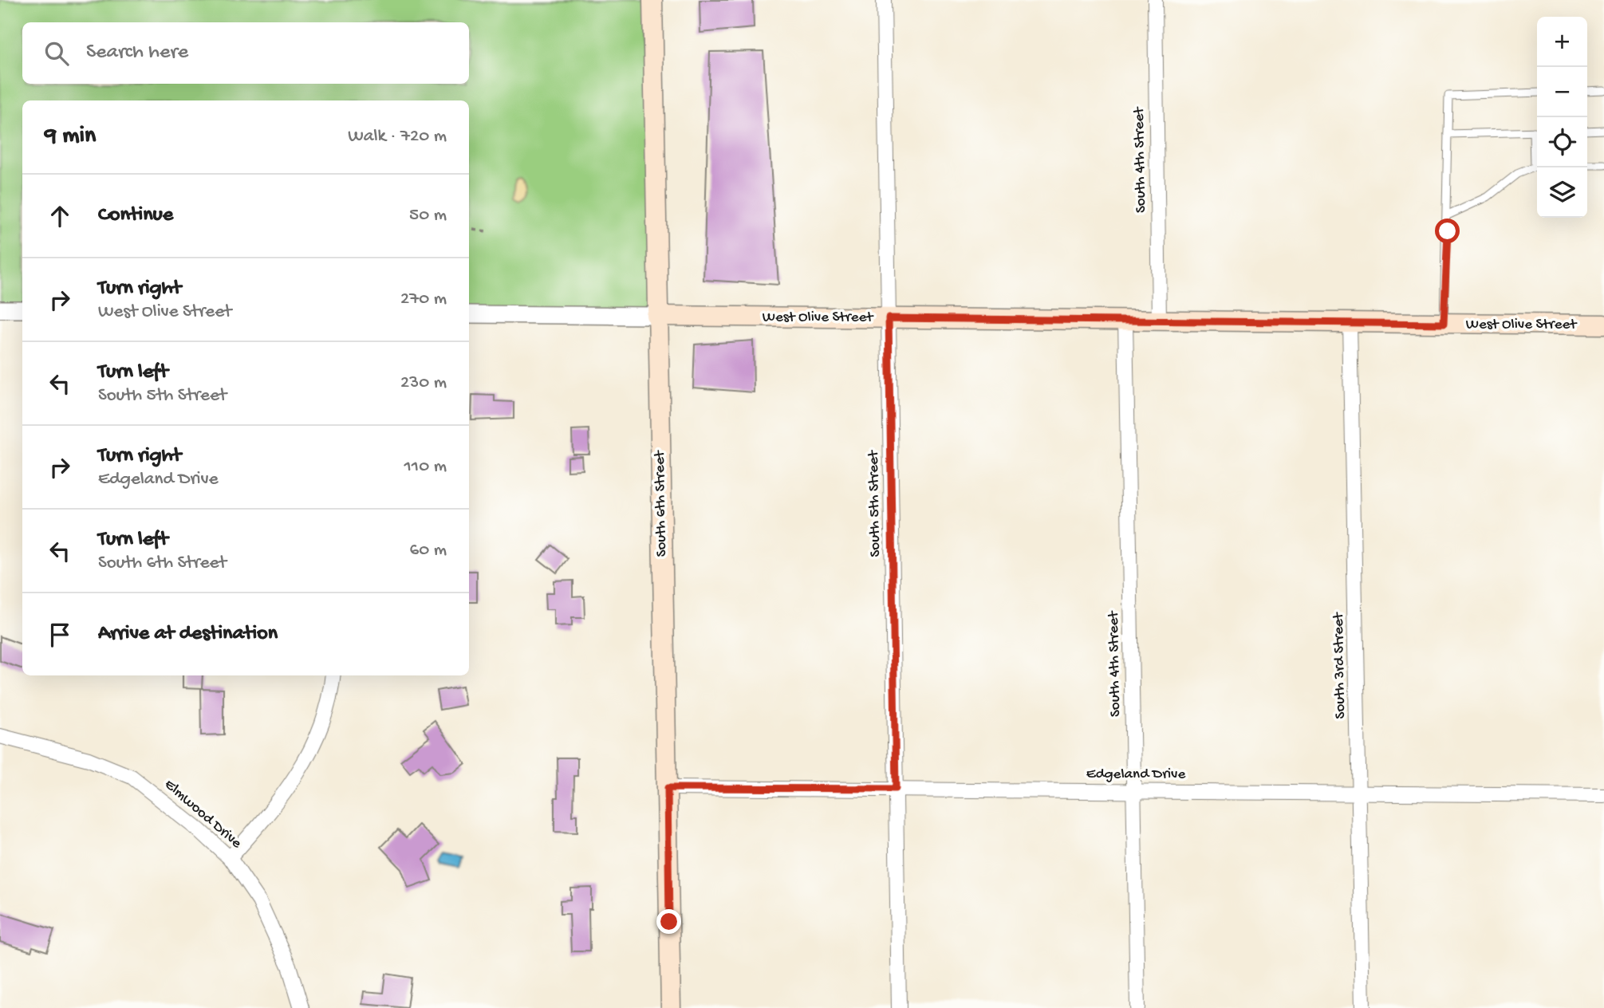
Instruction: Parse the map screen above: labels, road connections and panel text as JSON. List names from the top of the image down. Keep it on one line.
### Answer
{"streets":{"main road":["West Olive Street","South 6th Street"],"street":["South 4th Street","South 5th Street","South 3rd Street","Edgeland Drive","Elmwood Drive"]},"crossings":[["South 4th Street","West Olive Street"],["South 4th Street","Edgeland Drive"],["West Olive Street","South 6th Street"],["West Olive Street","South 5th Street"],["West Olive Street","South 3rd Street"],["South 6th Street","Edgeland Drive"],["South 5th Street","Edgeland Drive"],["South 3rd Street","Edgeland Drive"]],"page":{"map_buttons":["+","−"],"search":"Search here","heading":["9 min","Walk · 720 m"],"list":[["Continue","50 m"],["Turn right","West Olive Street","270 m"],["Turn left","South 5th Street","230 m"],["Turn right","Edgeland Drive","110 m"],["Turn left","South 6th Street","60 m"],"Arrive at destination"]}}
